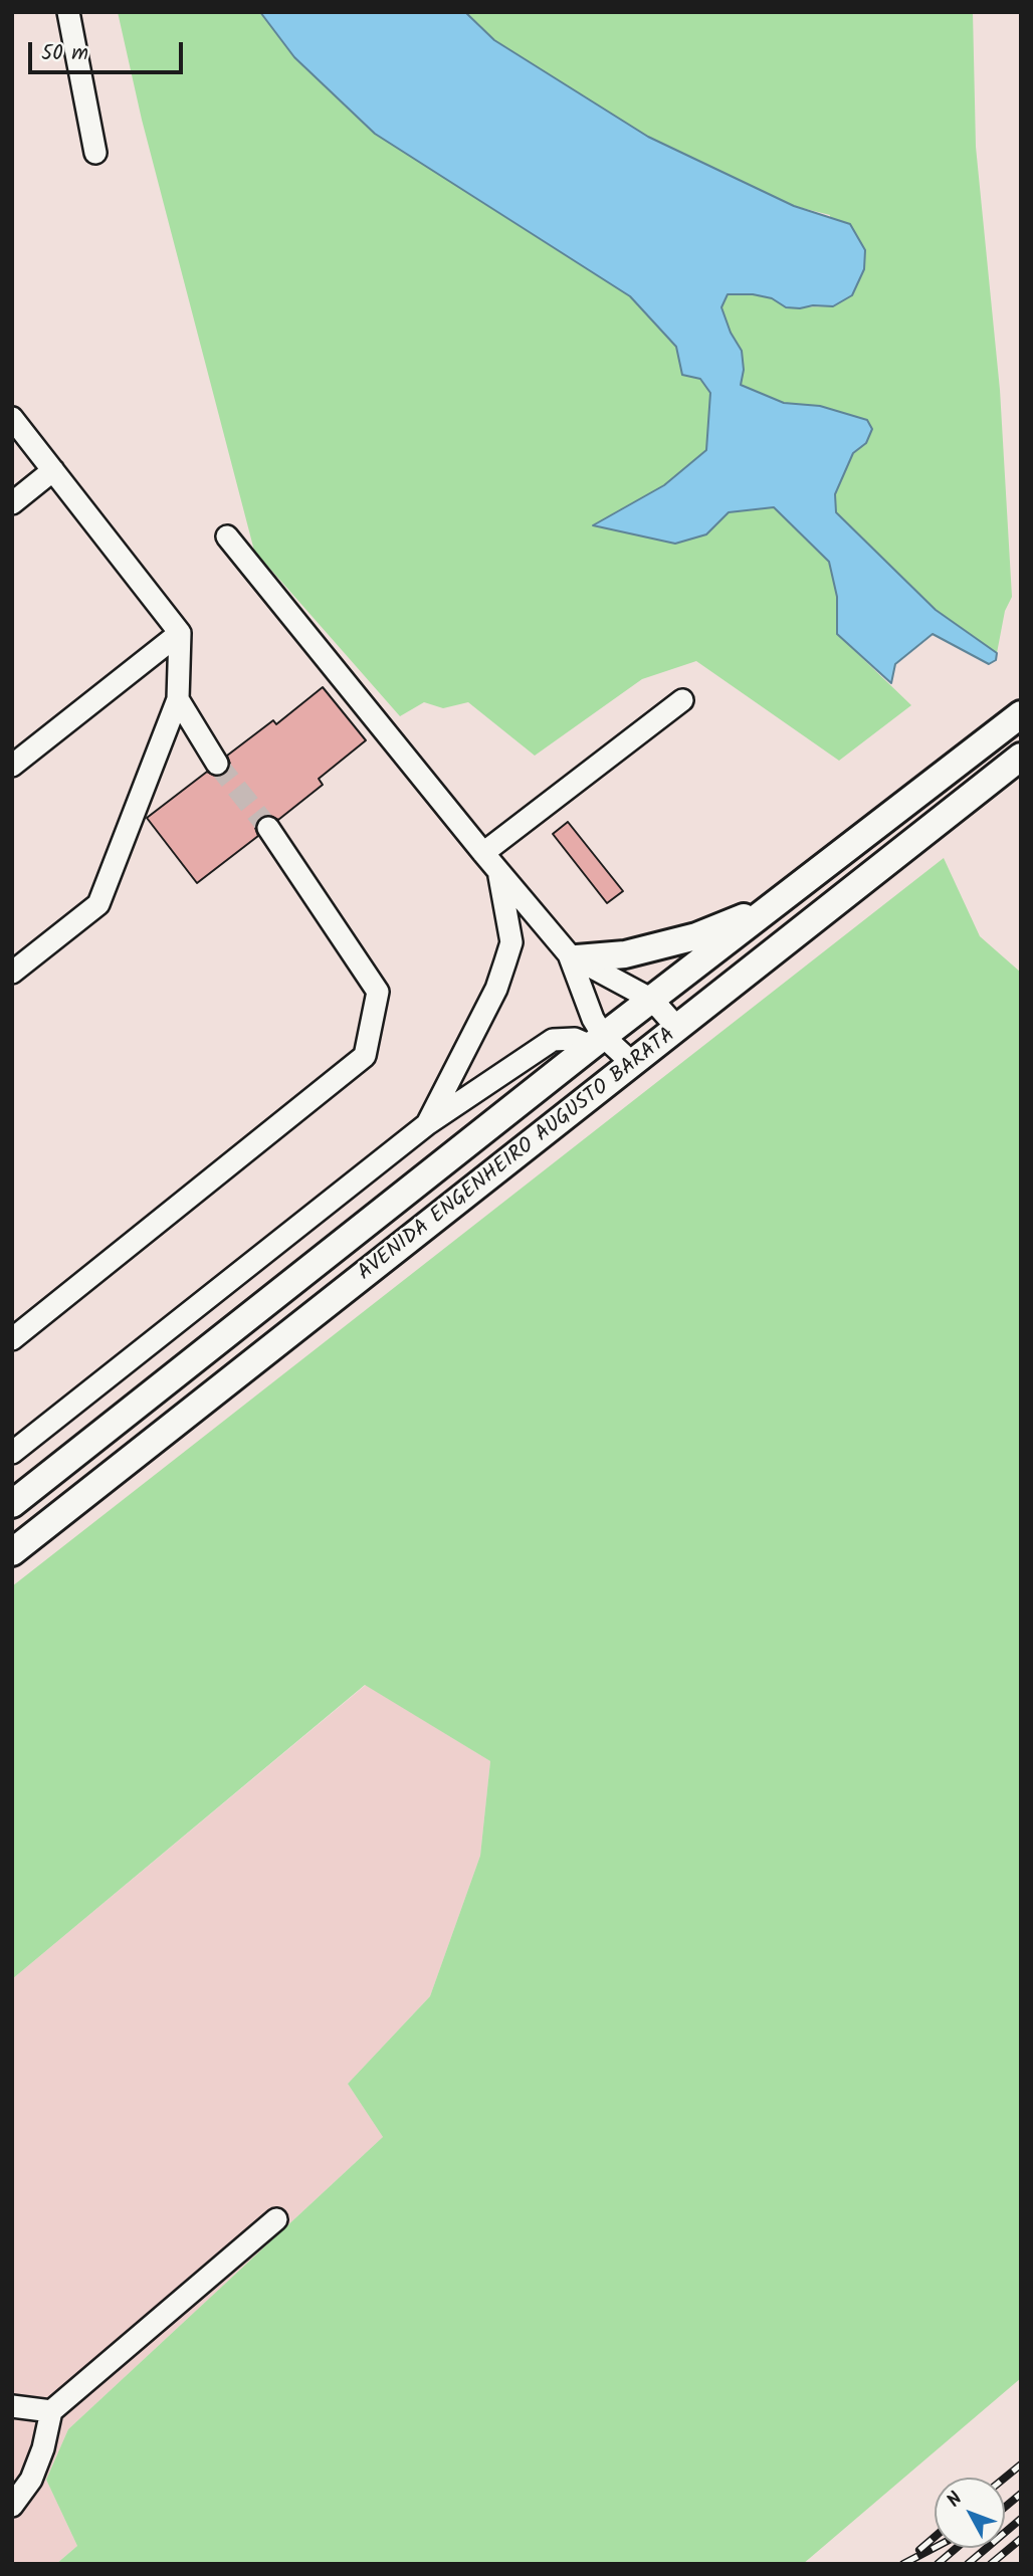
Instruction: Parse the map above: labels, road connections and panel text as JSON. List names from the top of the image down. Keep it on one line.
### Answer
{"streets":{"main road":["AVENIDA ENGENHEIRO AUGUSTO BARATA"]},"scale_bar":"50 m","north":"top left"}
